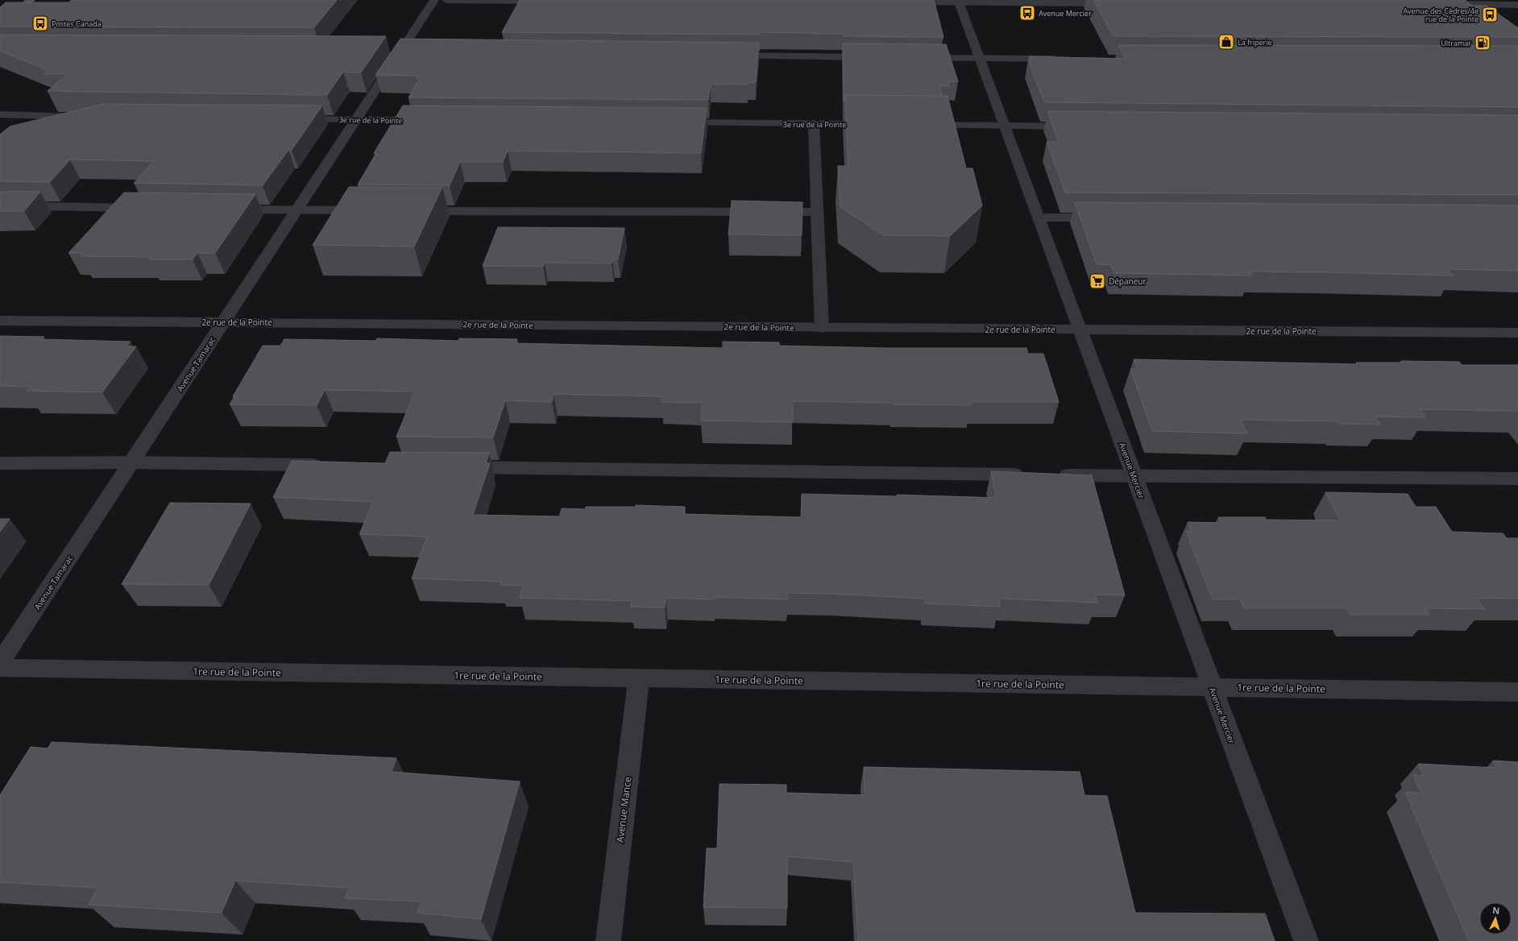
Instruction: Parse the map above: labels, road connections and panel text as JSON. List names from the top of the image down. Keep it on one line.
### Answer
{"streets":{"street":["3e rue de la Pointe","2e rue de la Pointe","Avenue Tamarac","Avenue Mercier","1re rue de la Pointe","Avenue Mance"]},"crossings":[["3e rue de la Pointe","Avenue Tamarac"],["2e rue de la Pointe","Avenue Tamarac"],["2e rue de la Pointe","Avenue Mercier"],["Avenue Mercier","1re rue de la Pointe"],["1re rue de la Pointe","Avenue Mance"]],"places":{"bus stop":["Avenue Mercier","Avenue des Cèdres/4e rue de la Pointe","Postes Canada"],"shop":["La friperie"],"fuel station":["Ultramar"],"supermarket":["Dépaneur"]},"north":"top"}
